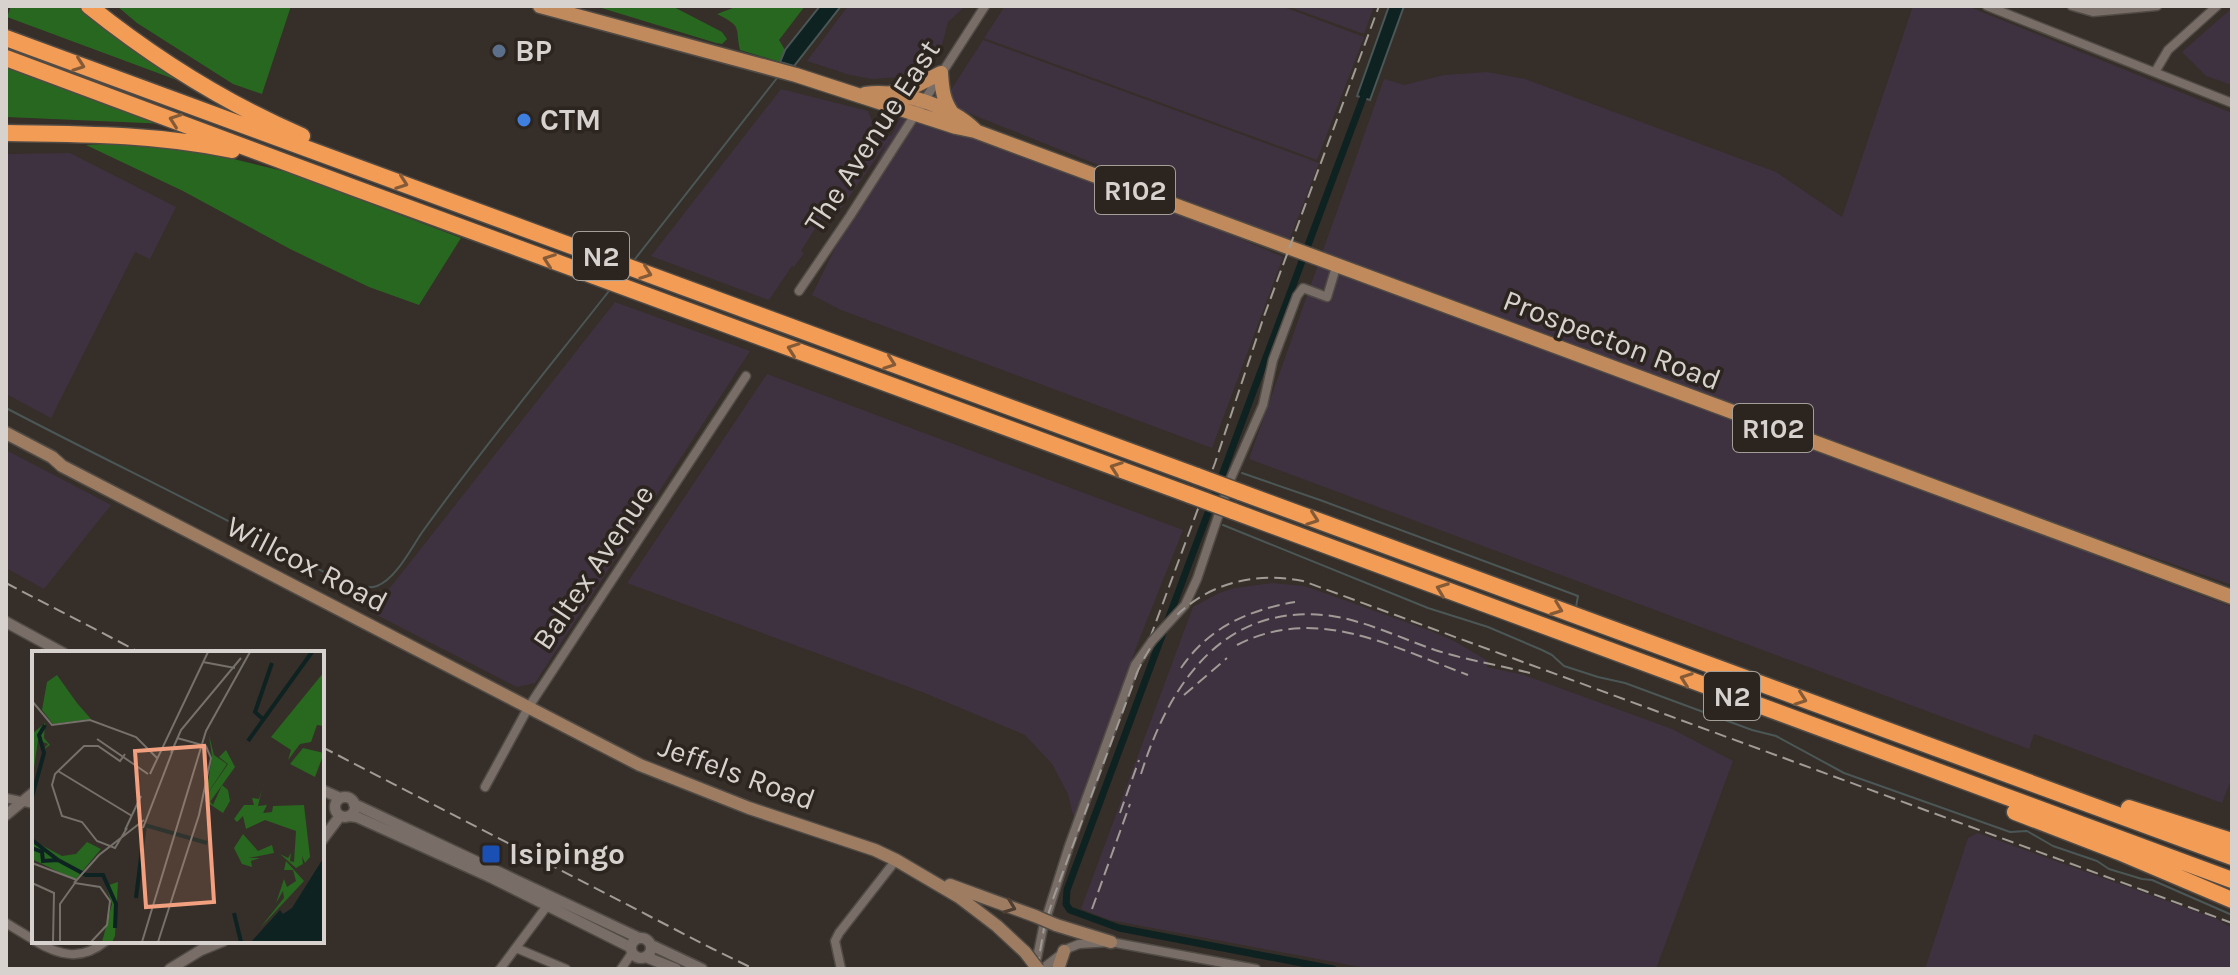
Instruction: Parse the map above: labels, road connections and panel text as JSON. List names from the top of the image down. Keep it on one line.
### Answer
{"streets":{"highway":["N2"],"main road":["R102","Prospecton Road","Willcox Road","Jeffels Road"],"street":["The Avenue East","Baltex Avenue"]},"crossings":[["The Avenue East","R102"],["R102","Prospecton Road"],["Willcox Road","Baltex Avenue"],["Willcox Road","Jeffels Road"],["Baltex Avenue","Jeffels Road"]],"places":{"other":["BP","CTM"],"transit":["Isipingo"]}}
